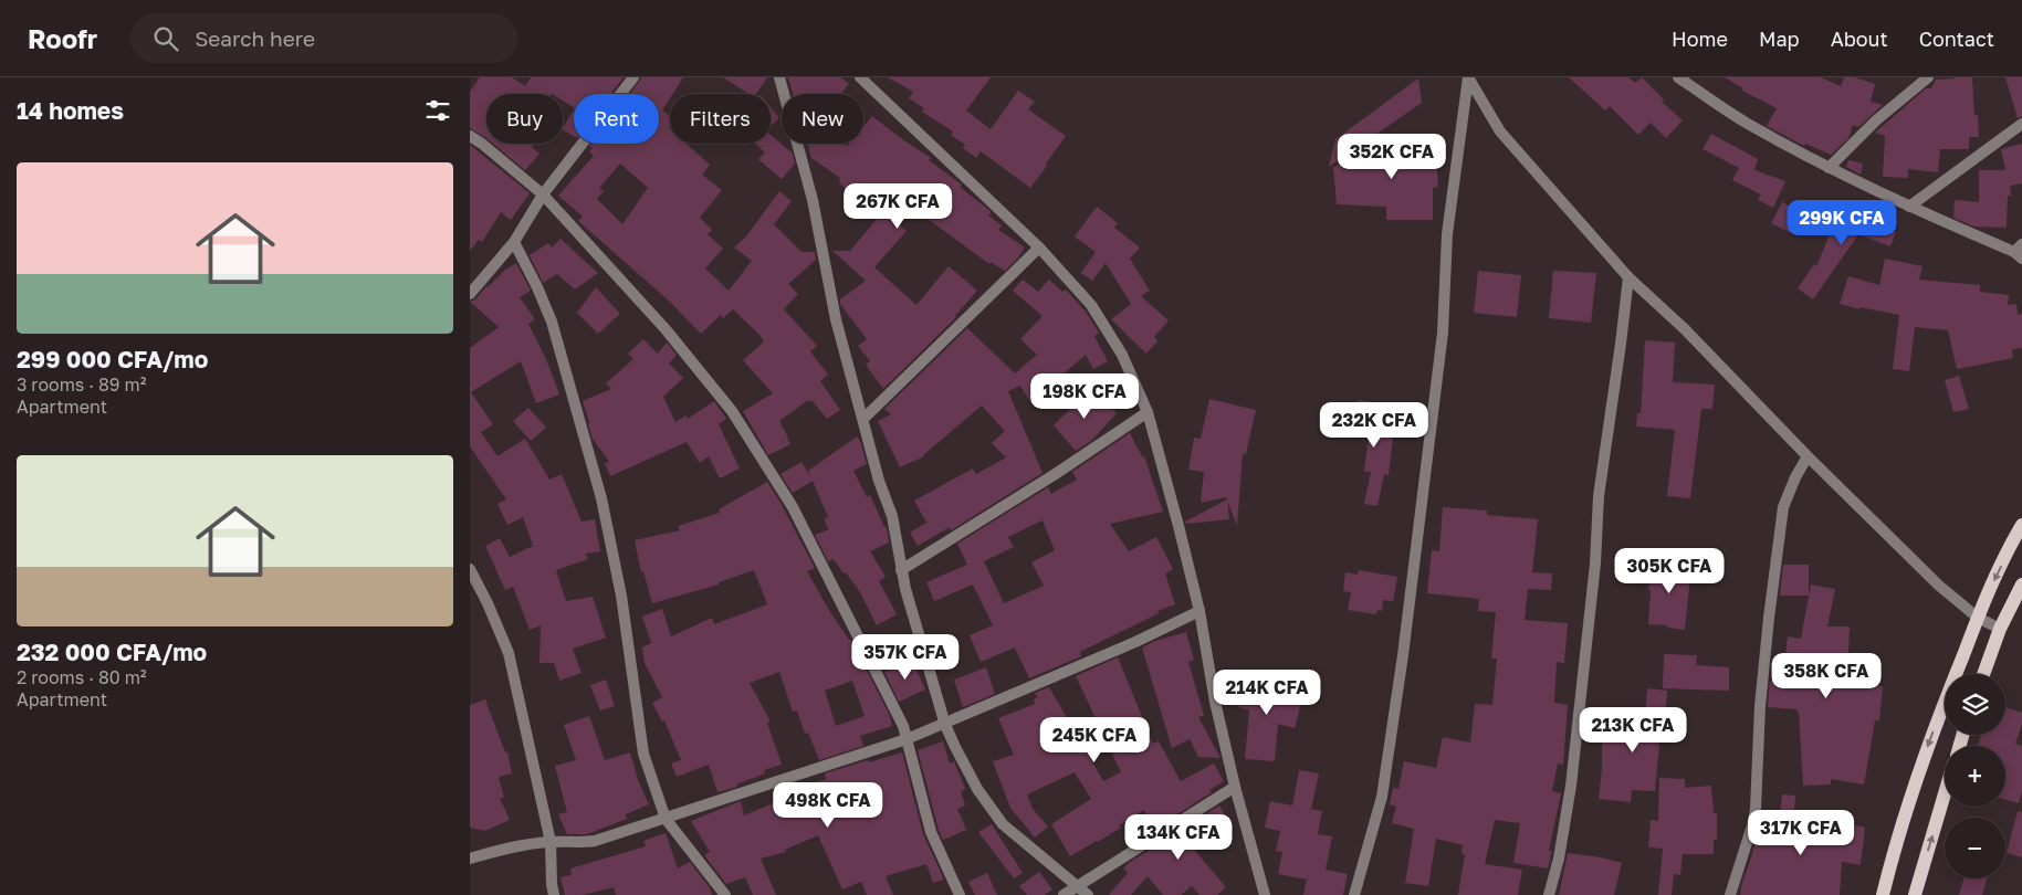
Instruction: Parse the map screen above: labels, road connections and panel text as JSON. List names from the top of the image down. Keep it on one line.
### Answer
{"page":{"header":"Roofr","search":"Search here","nav":["Home","Map","About","Contact"],"heading":"14 homes","chip":["Buy","Rent","Filters","New"],"price":["352K CFA","267K CFA","299K CFA","198K CFA","232K CFA","305K CFA","357K CFA","358K CFA","214K CFA","213K CFA","245K CFA","498K CFA","317K CFA","134K CFA"],"list":[{"name":"299 000 CFA/mo","note":"3 rooms · 89 m² · Apartment"},{"name":"232 000 CFA/mo","note":"2 rooms · 80 m² · Apartment"}],"map_buttons":["+","−"]}}
